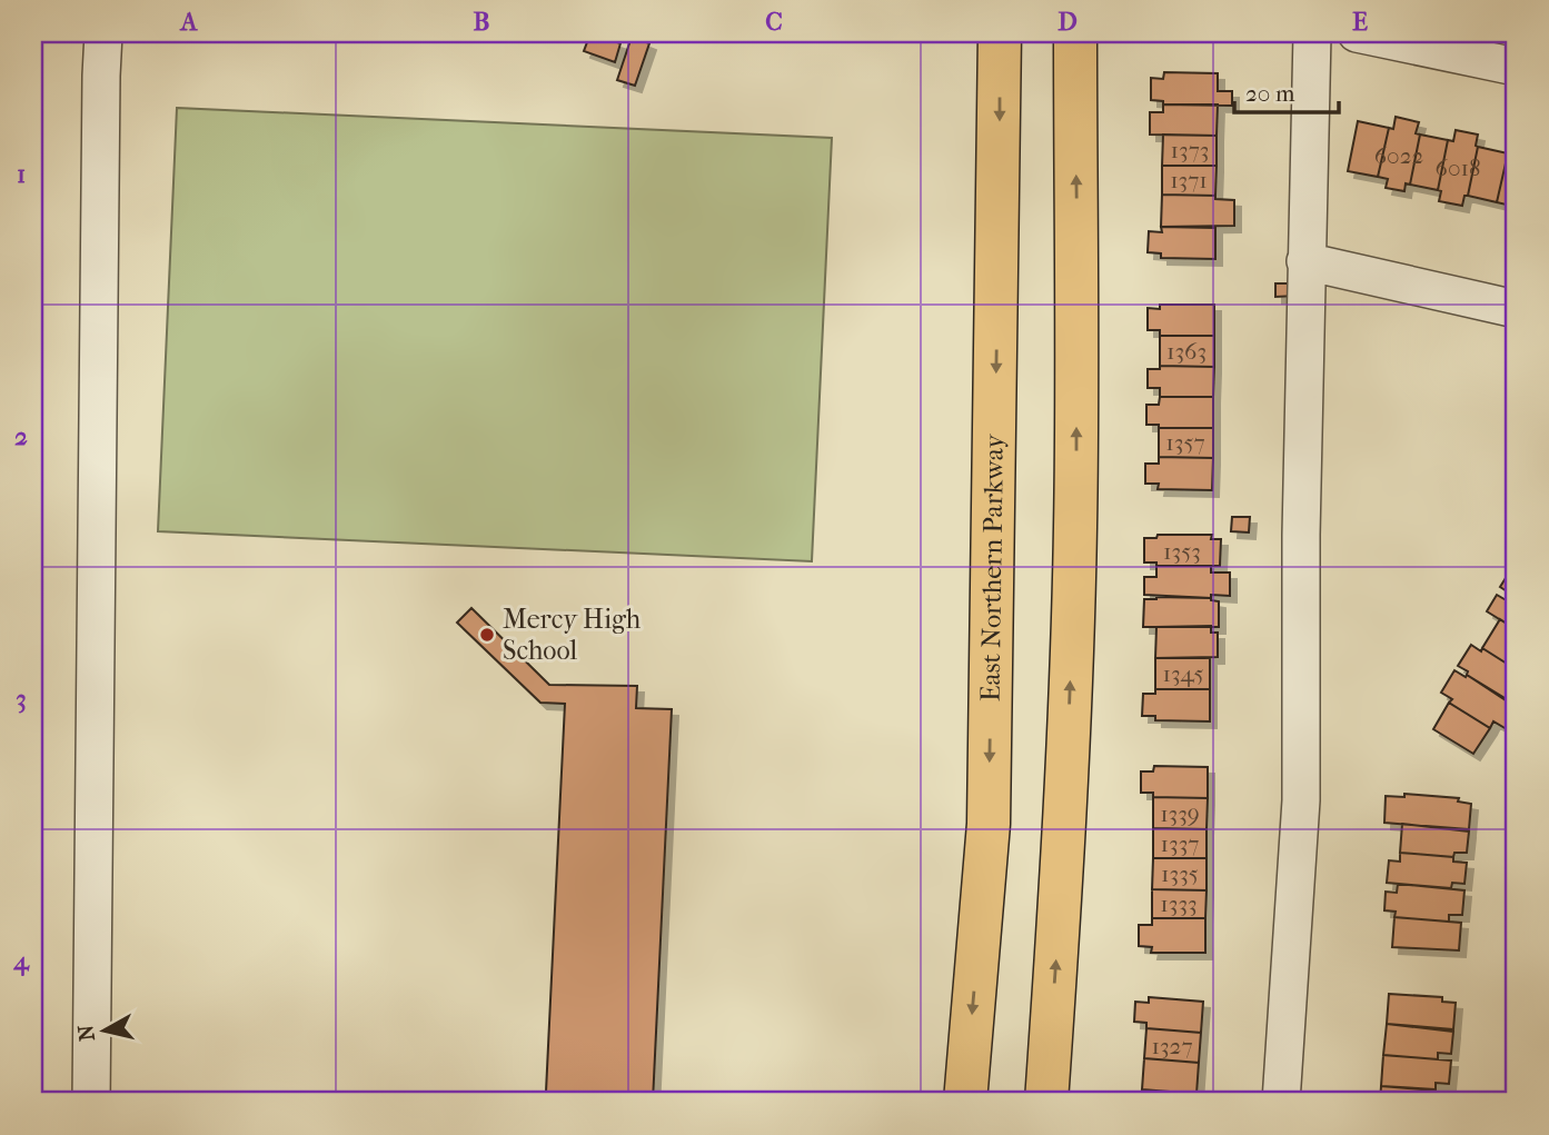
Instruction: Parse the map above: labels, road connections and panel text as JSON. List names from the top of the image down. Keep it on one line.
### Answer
{"streets":{"main road":["East Northern Parkway"]},"places":["Mercy High School"],"house_numbers":["1373","6022","6018","1371","1363","1357","1353","1345","1339","1337","1335","1333","1327"],"scale_bar":"20 m","north":"left","grid":{"columns":["A","B","C","D","E"],"rows":["1","2","3","4"]}}
